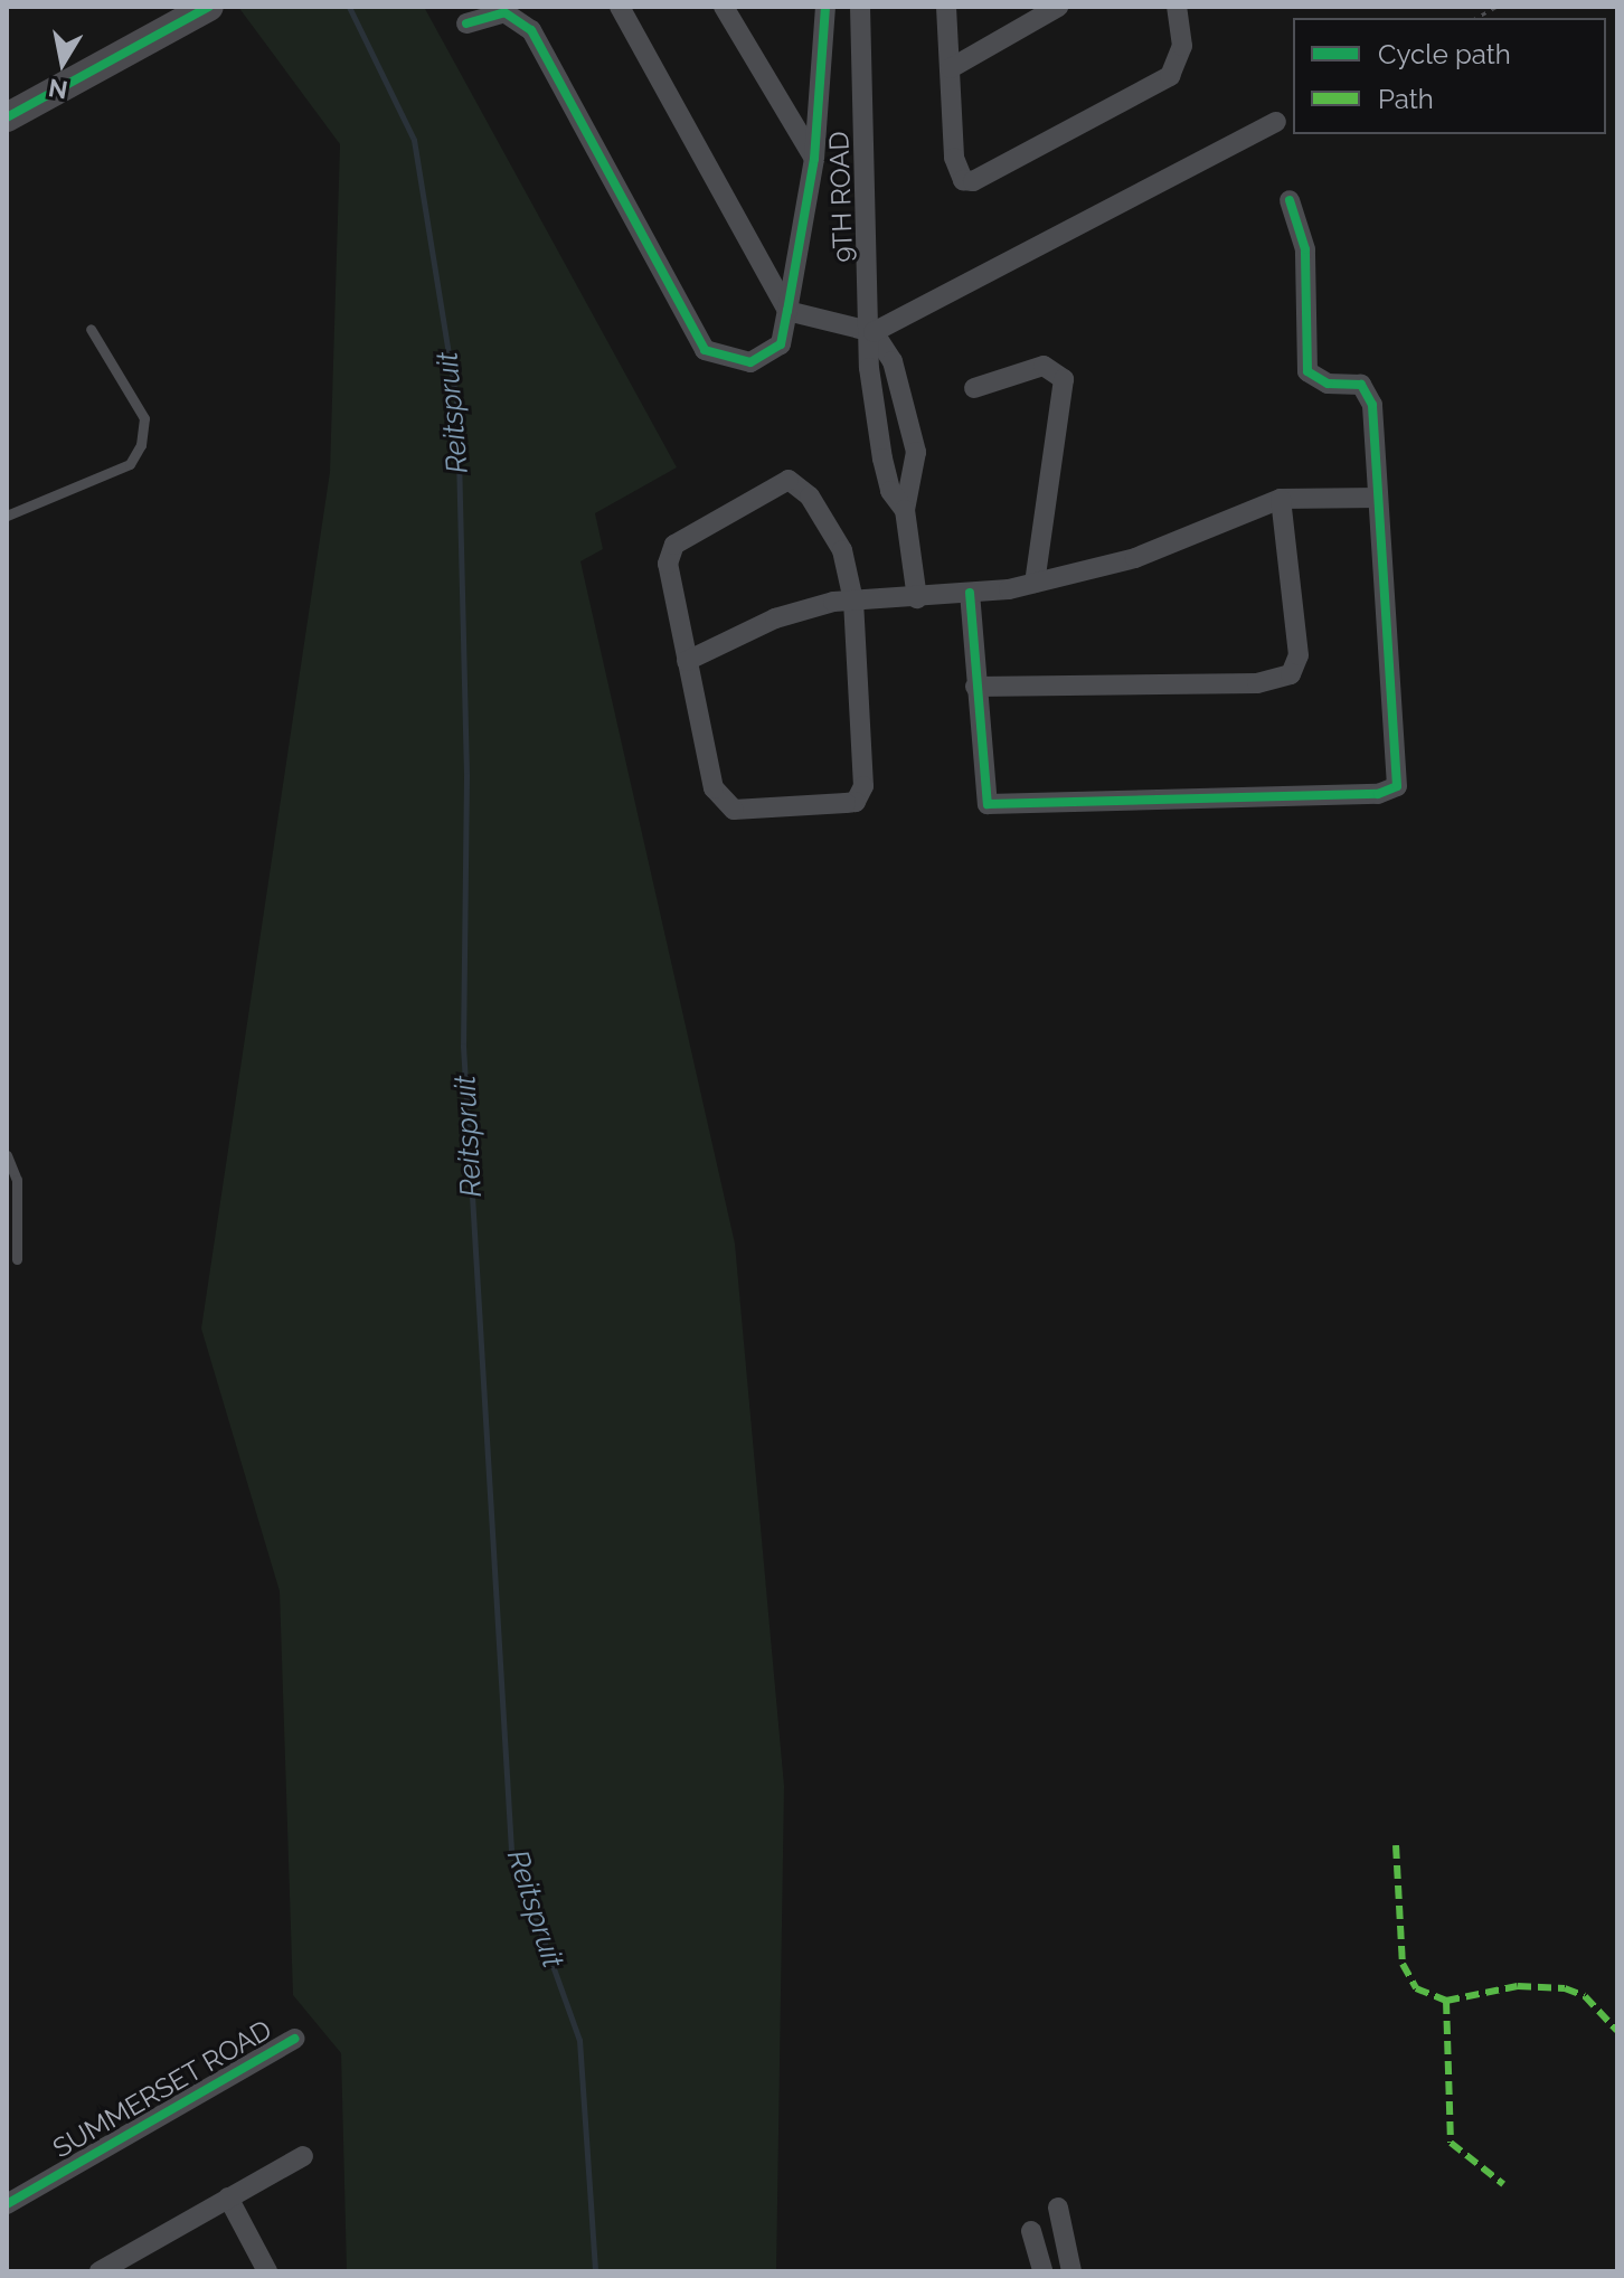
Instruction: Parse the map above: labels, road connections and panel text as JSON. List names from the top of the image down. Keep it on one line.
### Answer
{"streets":{"street":["9TH ROAD","SUMMERSET ROAD"]},"water":["Reitspruit"],"legend":["Cycle path","Path"],"north":"bottom"}
